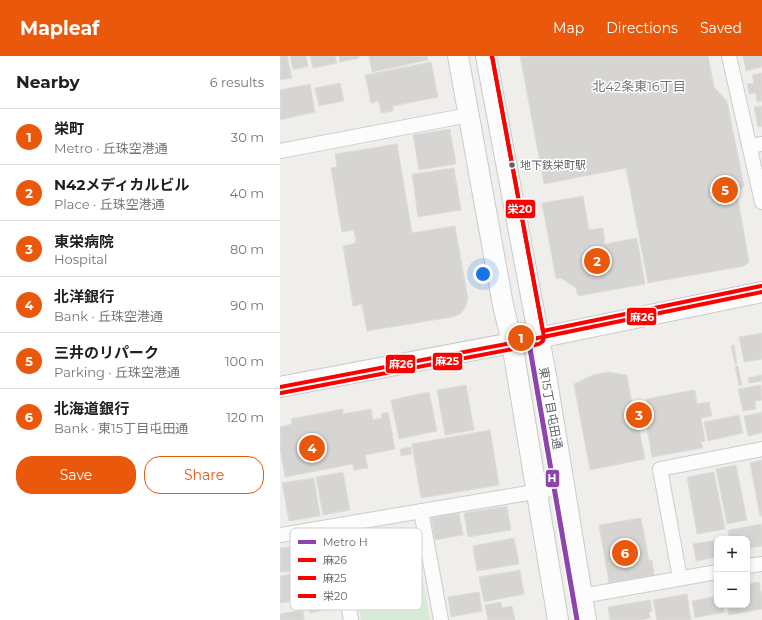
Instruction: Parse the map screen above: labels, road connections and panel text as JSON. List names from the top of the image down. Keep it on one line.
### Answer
{"streets":{"street":["東15丁目屯田通"]},"districts":["北42条東16丁目"],"places":["地下鉄栄町駅"],"lines":["transit line 麻25","transit line 栄20","transit line 麻26","metro line H"],"legend":["Metro H","麻26","麻25","栄20"],"page":{"header":"Mapleaf","nav":["Map","Directions","Saved"],"heading":["Nearby","6 results"],"list":[{"mark":"1","name":"栄町","note":"Metro · 丘珠空港通","value":"30 m"},{"mark":"2","name":"N42メディカルビル","note":"Place · 丘珠空港通","value":"40 m"},{"mark":"3","name":"東栄病院","note":"Hospital","value":"80 m"},{"mark":"4","name":"北洋銀行","note":"Bank · 丘珠空港通","value":"90 m"},{"mark":"5","name":"三井のリパーク","note":"Parking · 丘珠空港通","value":"100 m"},{"mark":"6","name":"北海道銀行","note":"Bank · 東15丁目屯田通","value":"120 m"}],"pins":["5","2","1","3","4","6"],"buttons":["Save","Share"],"map_buttons":["+","−"]}}
